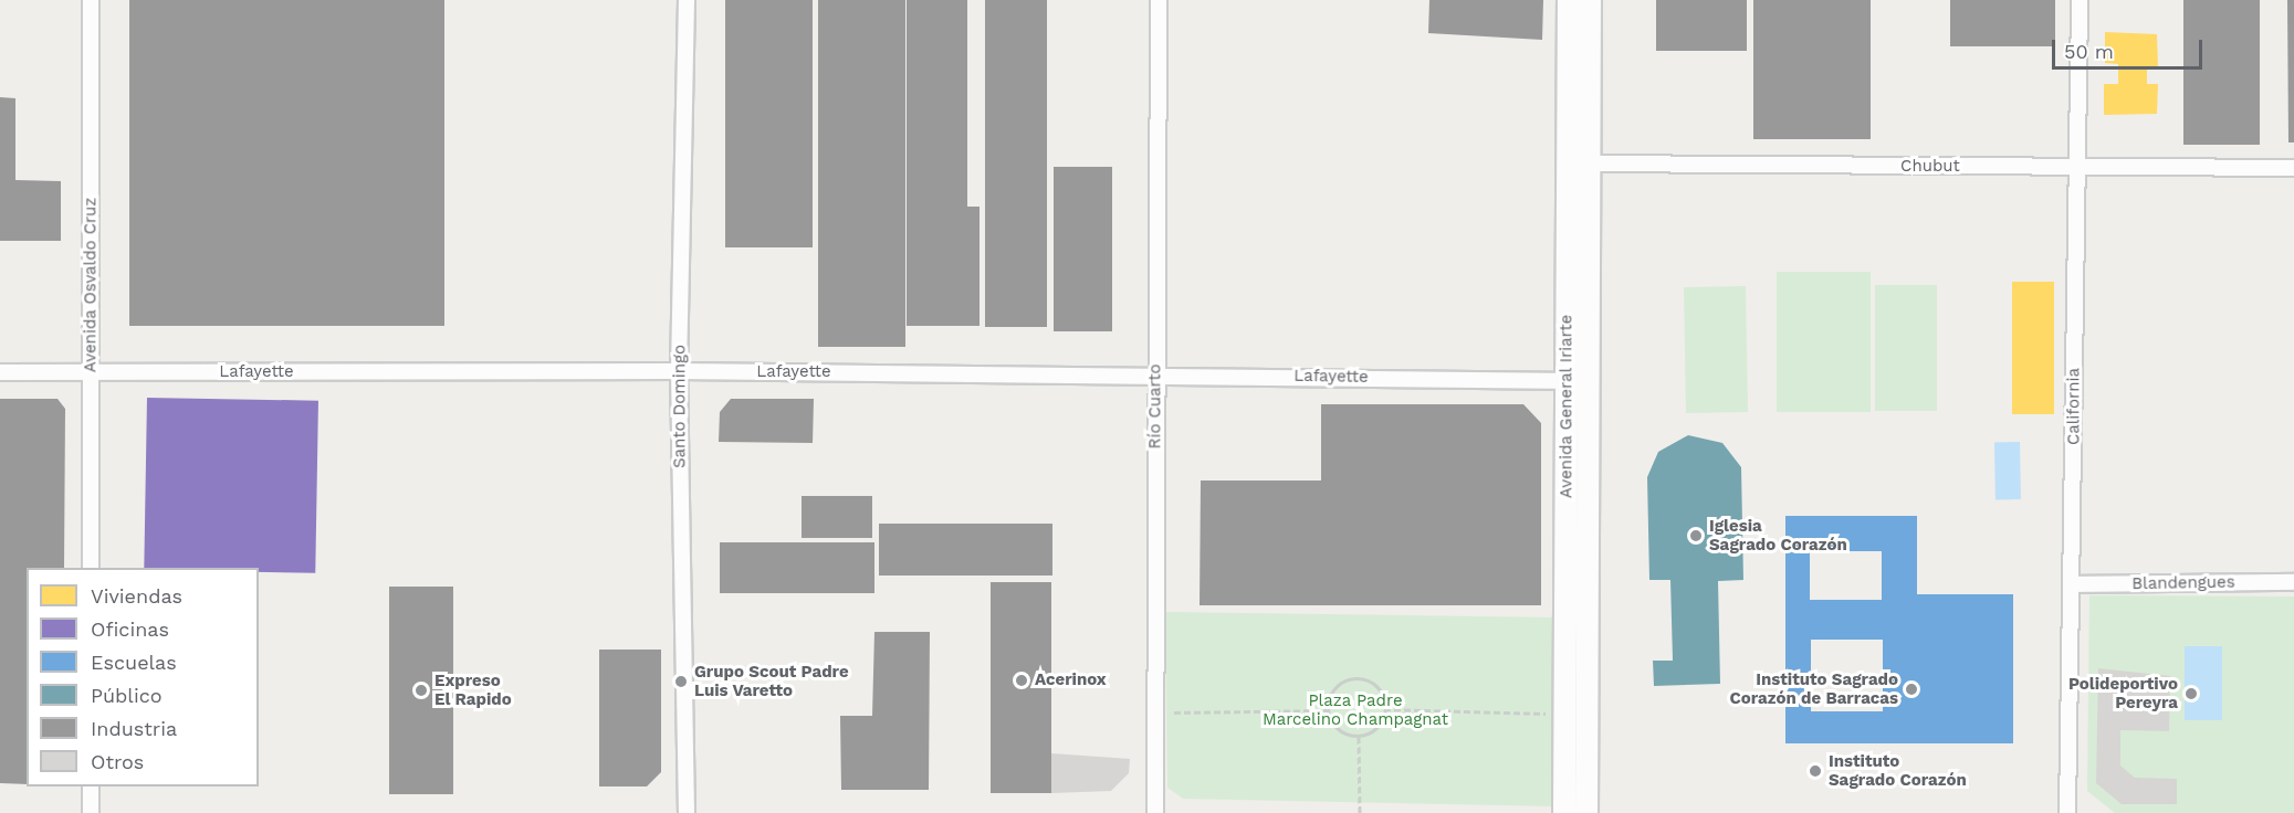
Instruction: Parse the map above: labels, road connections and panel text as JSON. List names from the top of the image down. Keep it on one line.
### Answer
{"streets":{"main road":["Avenida General Iriarte"],"street":["Chubut","Avenida Osvaldo Cruz","Lafayette","Santo Domingo","Río Cuarto","California","Blandengues"]},"crossings":[["Chubut","Avenida General Iriarte"],["Chubut","California"],["Avenida Osvaldo Cruz","Lafayette"],["Lafayette","Santo Domingo"],["Lafayette","Río Cuarto"],["Lafayette","Avenida General Iriarte"],["California","Blandengues"]],"parks":["Plaza Padre Marcelino Champagnat"],"places":["Iglesia Sagrado Corazón","Acerinox","Grupo Scout Padre Luis Varetto","Instituto Sagrado Corazón de Barracas","Expreso El Rapido","Polideportivo Pereyra","Instituto Sagrado Corazón"],"legend":["Viviendas","Oficinas","Escuelas","Público","Industria","Otros"],"scale_bar":"50 m"}
